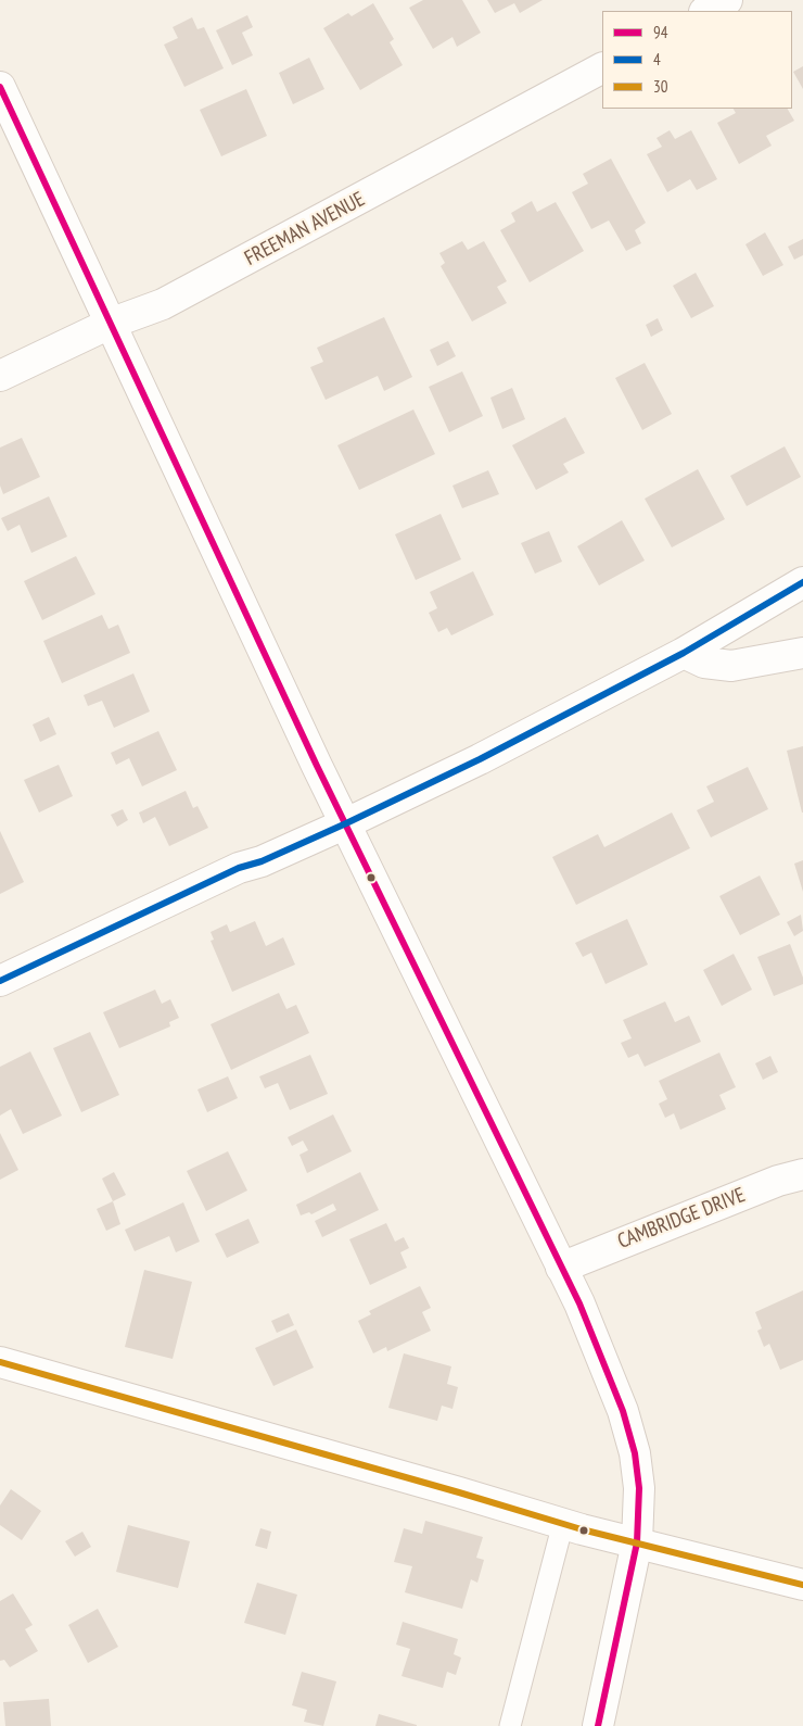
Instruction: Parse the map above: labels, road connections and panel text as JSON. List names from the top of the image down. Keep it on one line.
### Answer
{"streets":{"street":["FREEMAN AVENUE","CAMBRIDGE DRIVE"]},"lines":["transit line 94","transit line 4","transit line 30"],"legend":["94","4","30"]}
